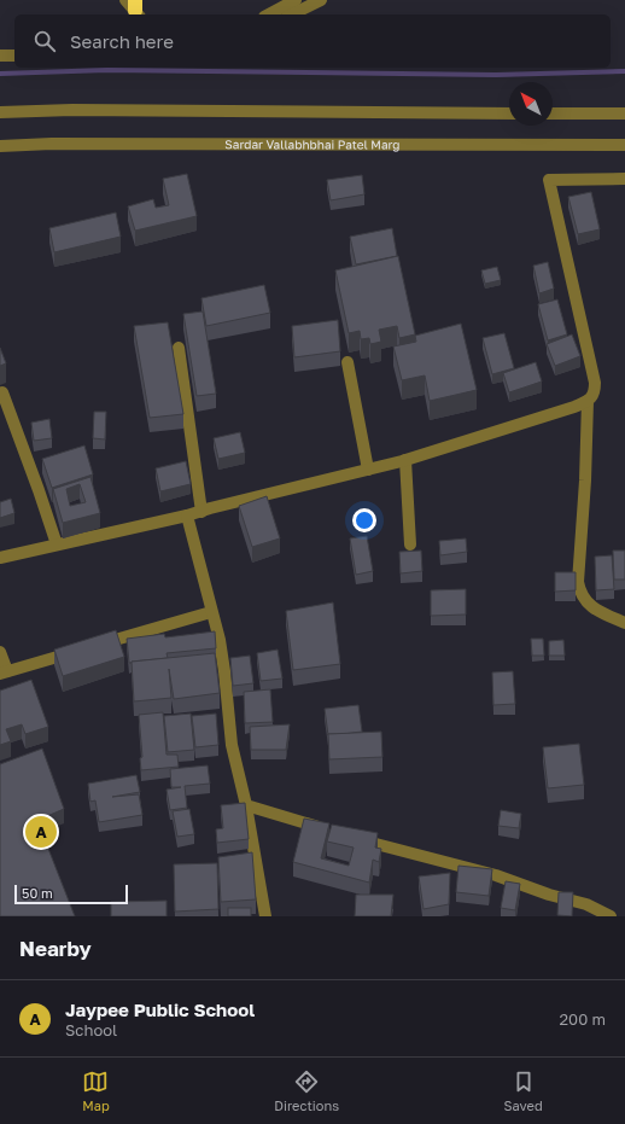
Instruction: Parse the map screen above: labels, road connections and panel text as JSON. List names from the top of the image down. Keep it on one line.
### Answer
{"streets":{"street":["Sardar Vallabhbhai Patel Marg"]},"scale_bar":"50 m","north":"top left","page":{"search":"Search here","pins":"A","scale":"50 m","heading":"Nearby","list":[{"mark":"A","name":"Jaypee Public School","note":"School","value":"200 m"}],"nav":["Map","Directions","Saved"]}}
